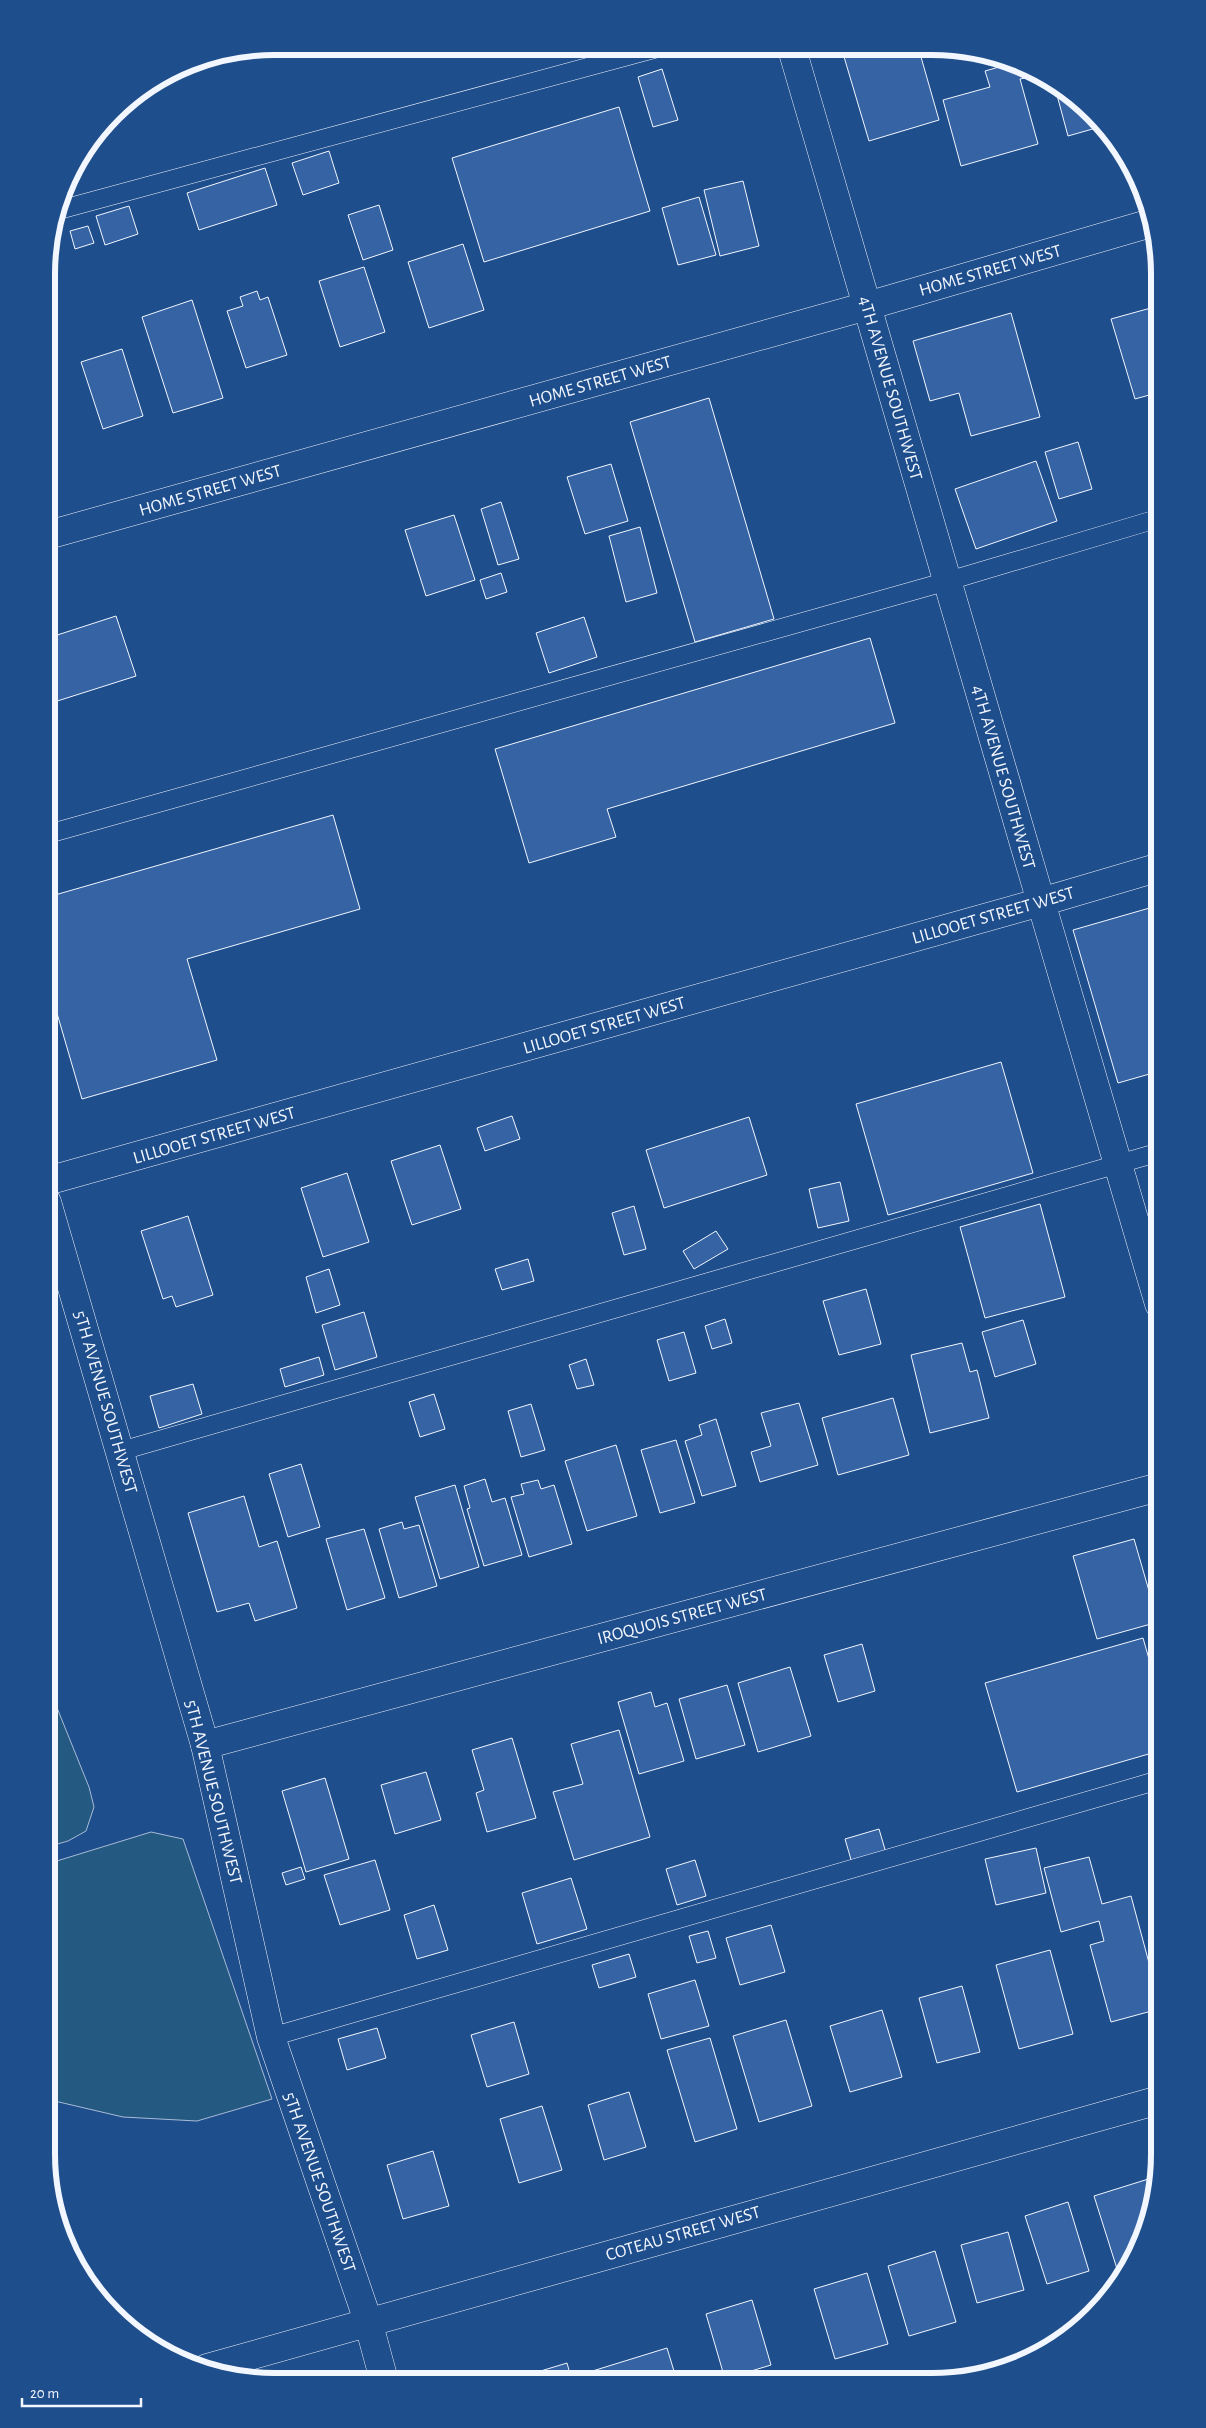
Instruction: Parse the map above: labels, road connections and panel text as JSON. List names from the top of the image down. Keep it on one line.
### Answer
{"streets":{"street":["HOME STREET WEST","4TH AVENUE SOUTHWEST","LILLOOET STREET WEST","5TH AVENUE SOUTHWEST","IROQUOIS STREET WEST","COTEAU STREET WEST"]},"crossings":[["HOME STREET WEST","4TH AVENUE SOUTHWEST"],["4TH AVENUE SOUTHWEST","LILLOOET STREET WEST"],["5TH AVENUE SOUTHWEST","IROQUOIS STREET WEST"],["5TH AVENUE SOUTHWEST","COTEAU STREET WEST"]],"scale_bar":"20 m"}
